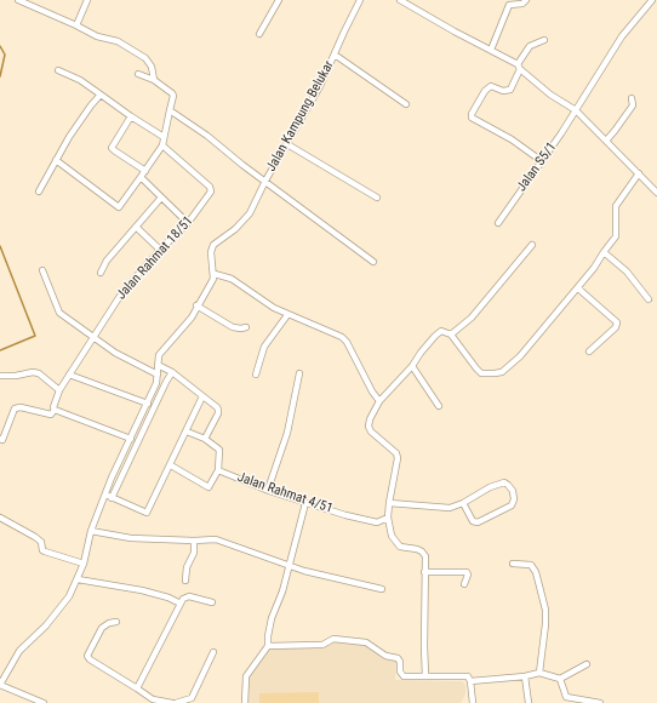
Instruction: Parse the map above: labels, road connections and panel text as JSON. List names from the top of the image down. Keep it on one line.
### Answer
{"streets":{"street":["Jalan Kampung Belukar","Jalan S5/1","Jalan Rahmat 18/51","Jalan Rahmat 4/51"]}}
